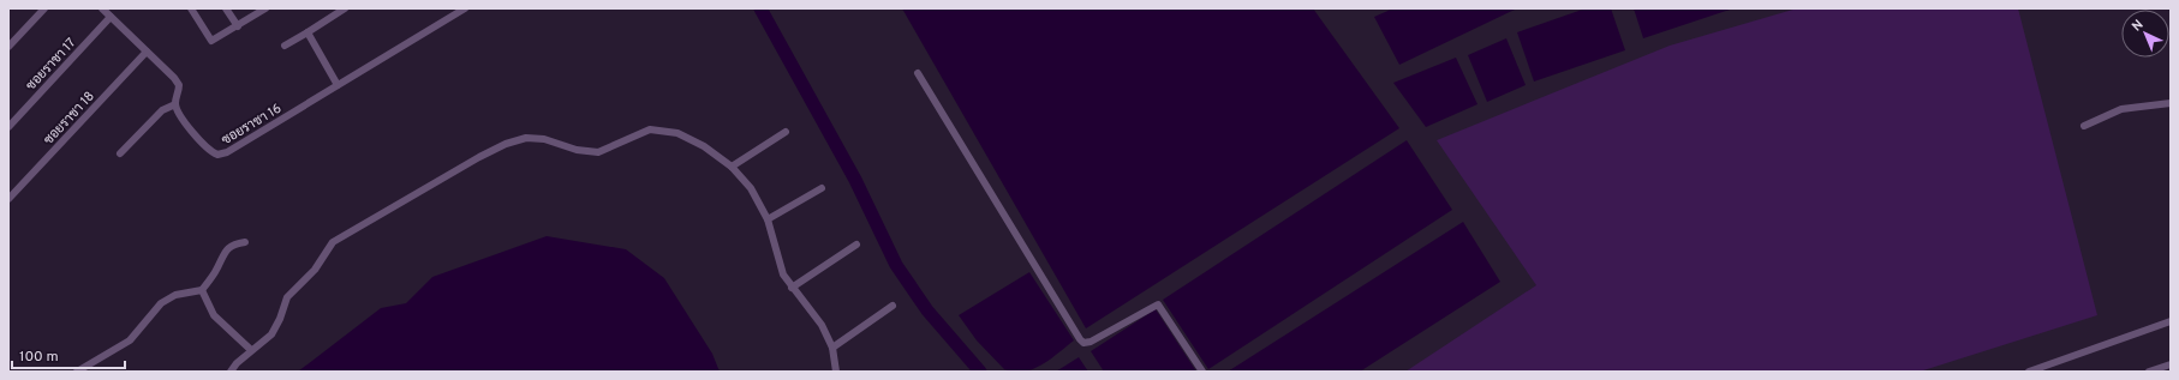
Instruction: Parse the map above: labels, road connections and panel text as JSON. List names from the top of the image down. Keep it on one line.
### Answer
{"streets":{"street":["ซอยราชา 17","ซอยราชา 18","ซอยราชา 16"]},"scale_bar":"100 m","north":"top left"}
